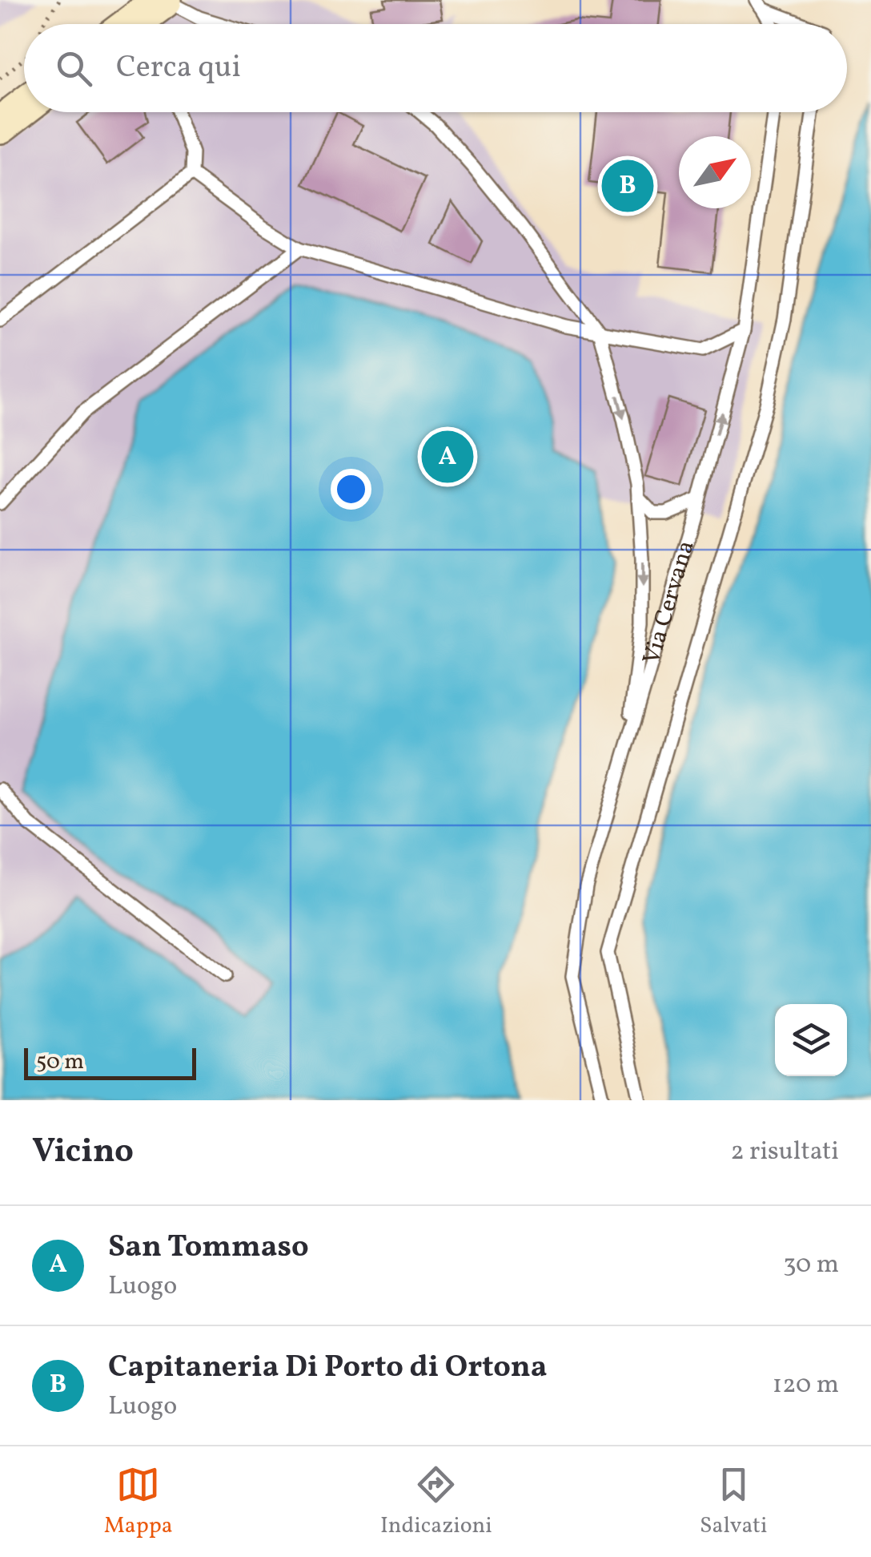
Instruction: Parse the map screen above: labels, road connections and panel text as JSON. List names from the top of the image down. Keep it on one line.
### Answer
{"streets":{"lane":["Via Cervana"]},"scale_bar":"50 m","north":"top right","page":{"search":"Cerca qui","pins":["B","A"],"scale":"50 m","heading":["Vicino","2 risultati"],"list":[{"mark":"A","name":"San Tommaso","note":"Luogo","value":"30 m"},{"mark":"B","name":"Capitaneria Di Porto di Ortona","note":"Luogo","value":"120 m"}],"nav":["Mappa","Indicazioni","Salvati"]}}
